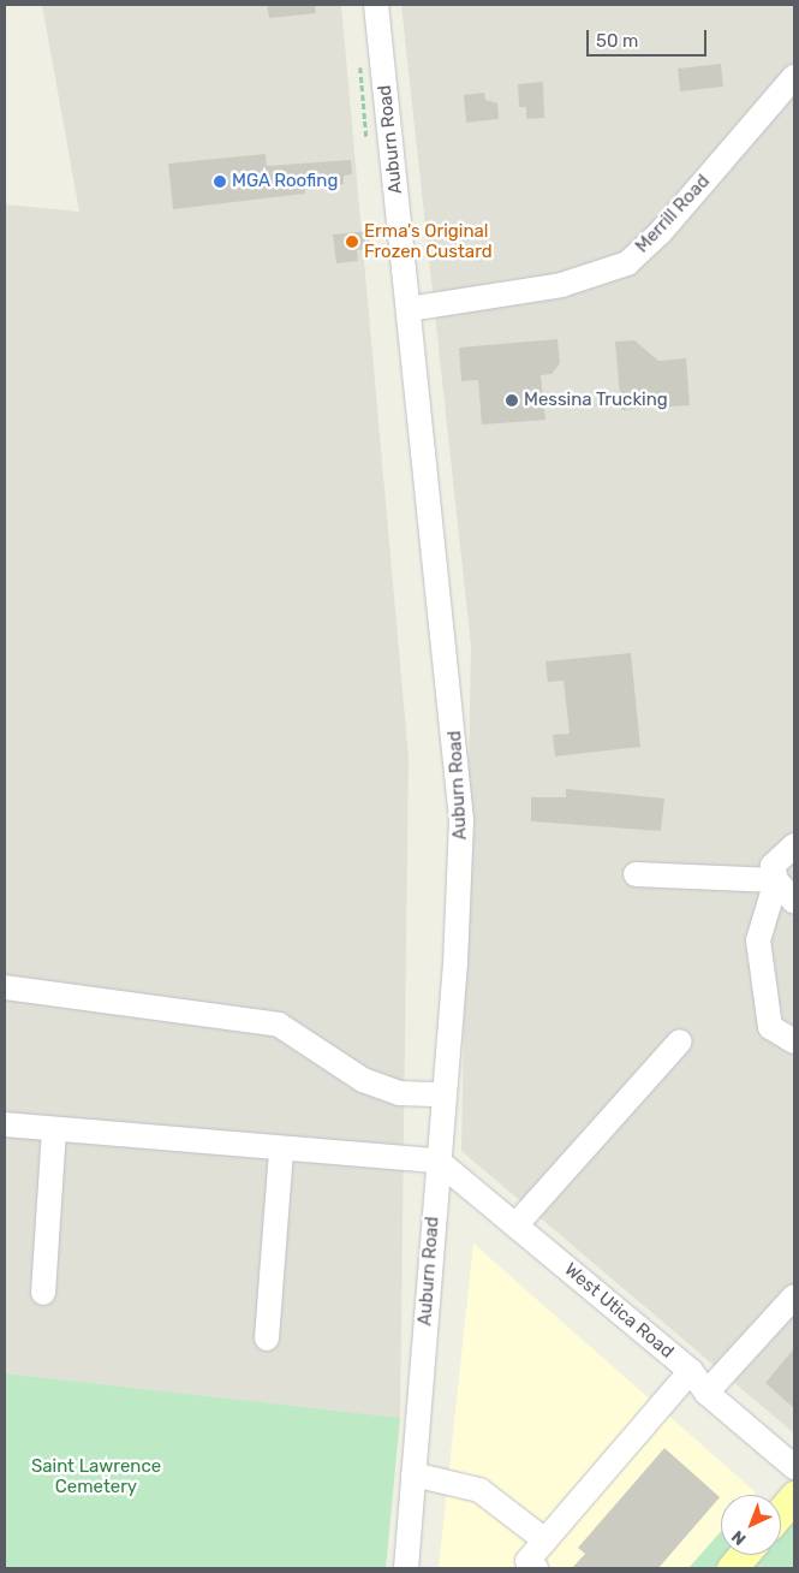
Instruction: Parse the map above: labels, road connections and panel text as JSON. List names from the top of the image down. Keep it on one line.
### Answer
{"streets":{"street":["Auburn Road","Merrill Road","West Utica Road"]},"crossings":[["Auburn Road","Merrill Road"],["Auburn Road","West Utica Road"]],"parks":["Saint Lawrence Cemetery"],"places":["MGA Roofing","Erma's Original Frozen Custard","Messina Trucking"],"scale_bar":"50 m","north":"bottom left"}
